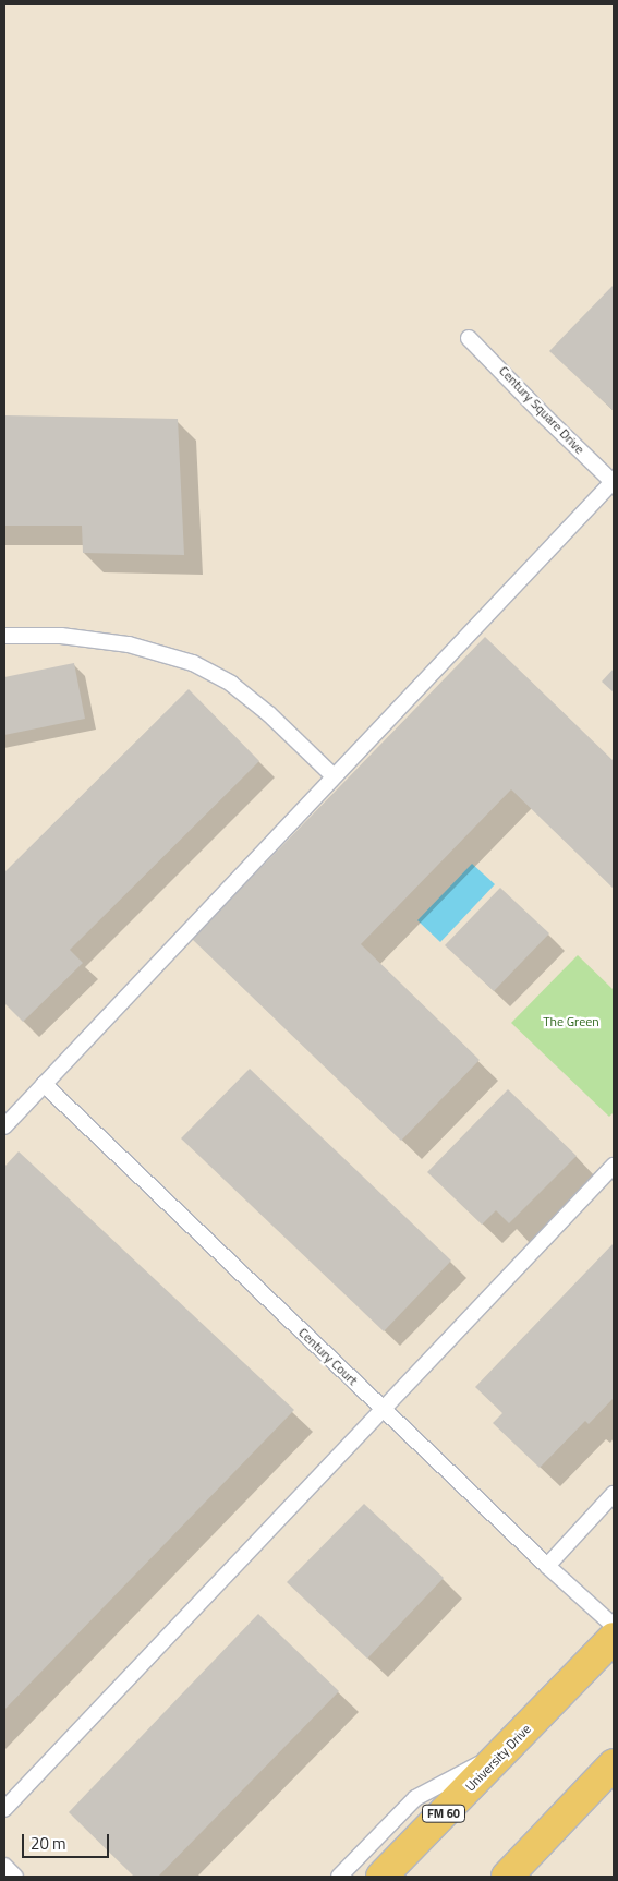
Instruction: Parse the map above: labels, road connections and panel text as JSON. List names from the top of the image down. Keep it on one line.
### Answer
{"streets":{"main road":["University Drive","FM 60"],"lane":["Century Square Drive","Century Court"]},"parks":["The Green"],"scale_bar":"20 m"}
